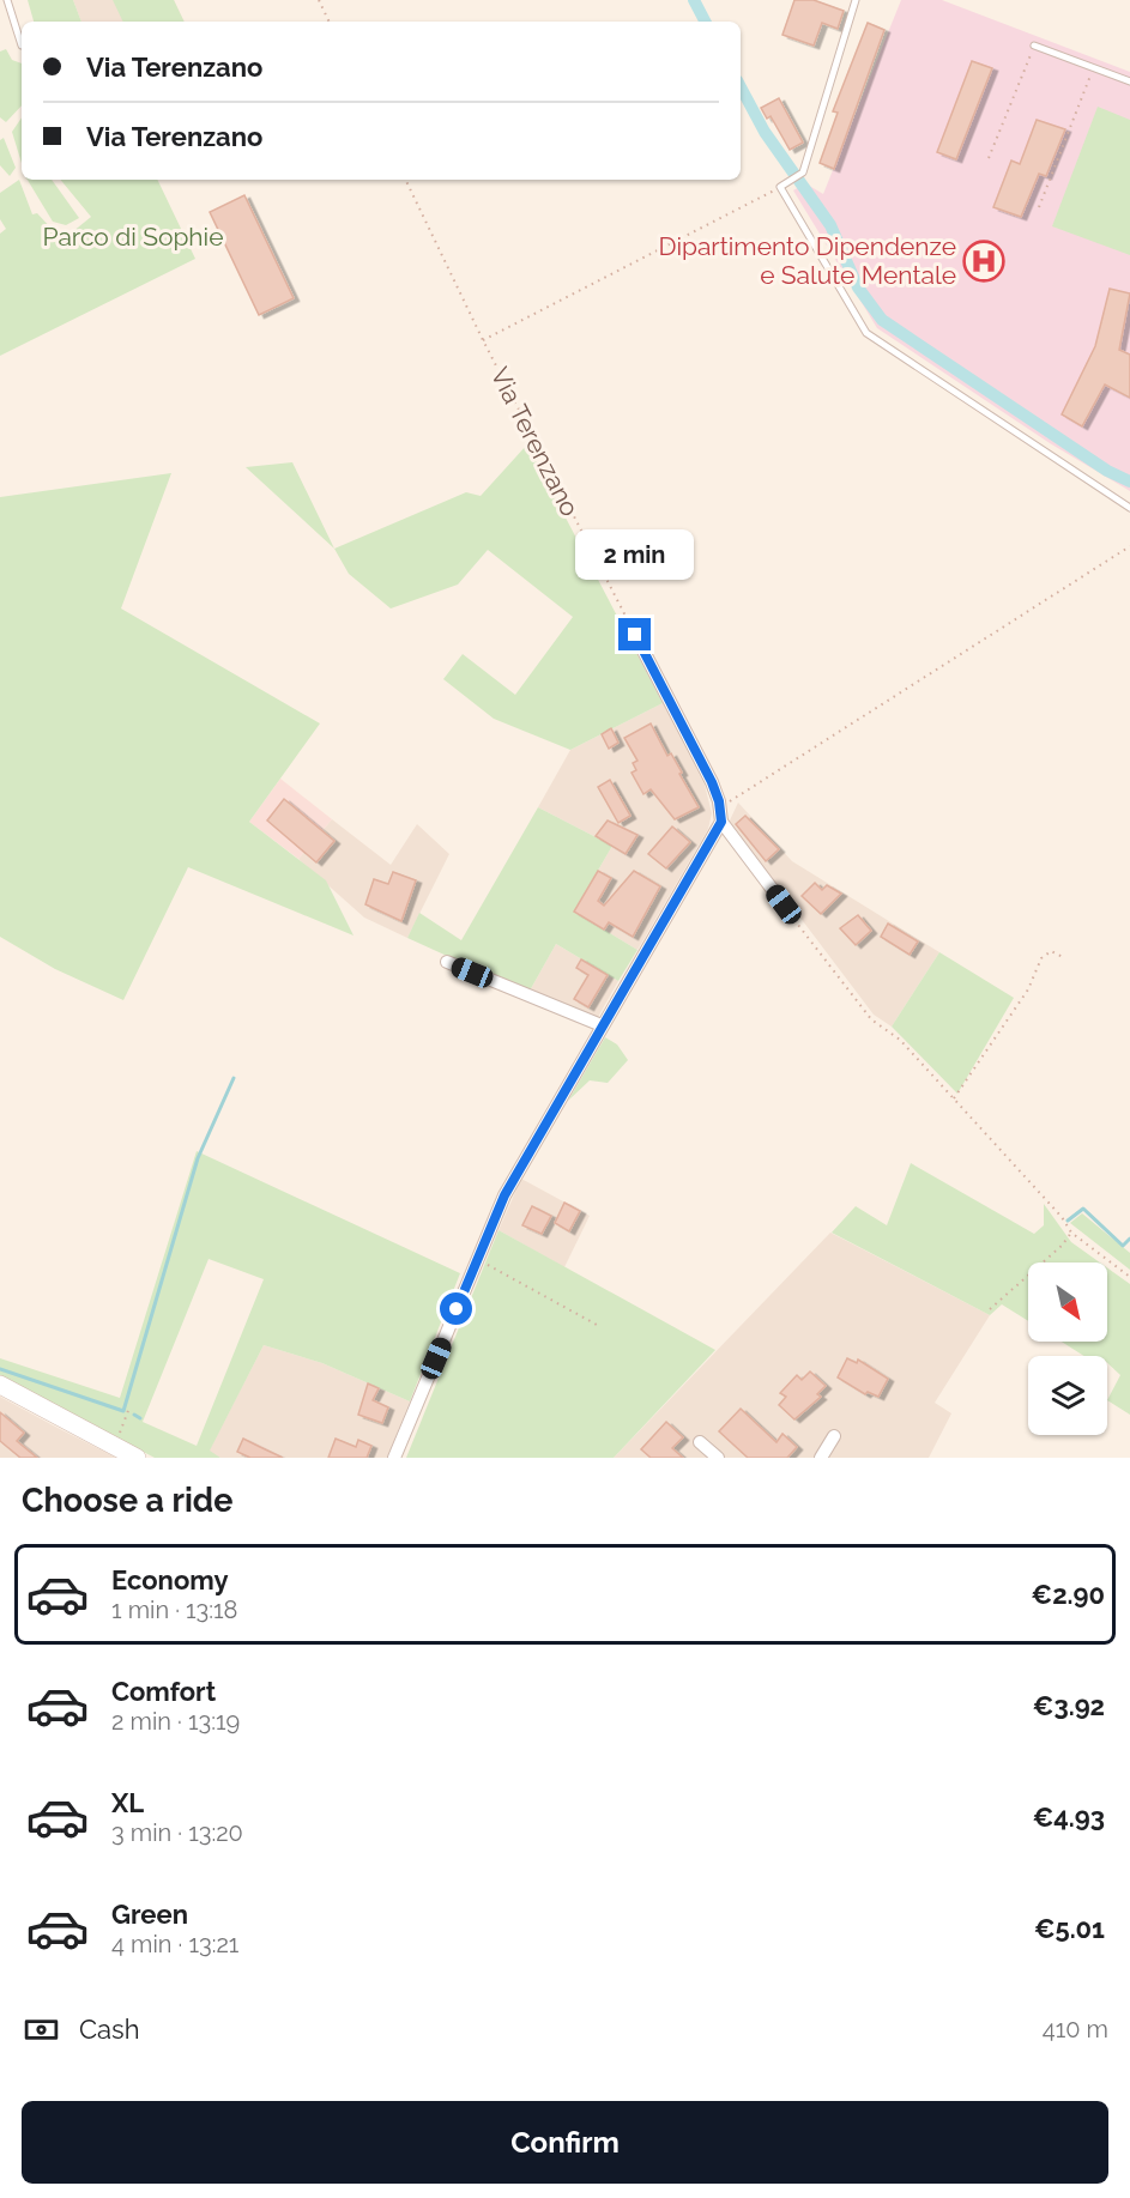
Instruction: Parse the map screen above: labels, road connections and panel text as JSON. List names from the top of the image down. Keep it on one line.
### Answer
{"streets":{"path":["Via Terenzano"]},"parks":["Parco di Sophie"],"places":{"hospital":["Dipartimento Dipendenze e Salute Mentale"]},"north":"bottom right","page":{"banner":["Via Terenzano","Via Terenzano"],"bubble":"2 min","heading":"Choose a ride","list":[{"name":"Economy","note":"1 min · 13:18","value":"€2.90"},{"name":"Comfort","note":"2 min · 13:19","value":"€3.92"},{"name":"XL","note":"3 min · 13:20","value":"€4.93"},{"name":"Green","note":"4 min · 13:21","value":"€5.01"}],"pay":["Cash","410 m"],"buttons":"Confirm"}}
